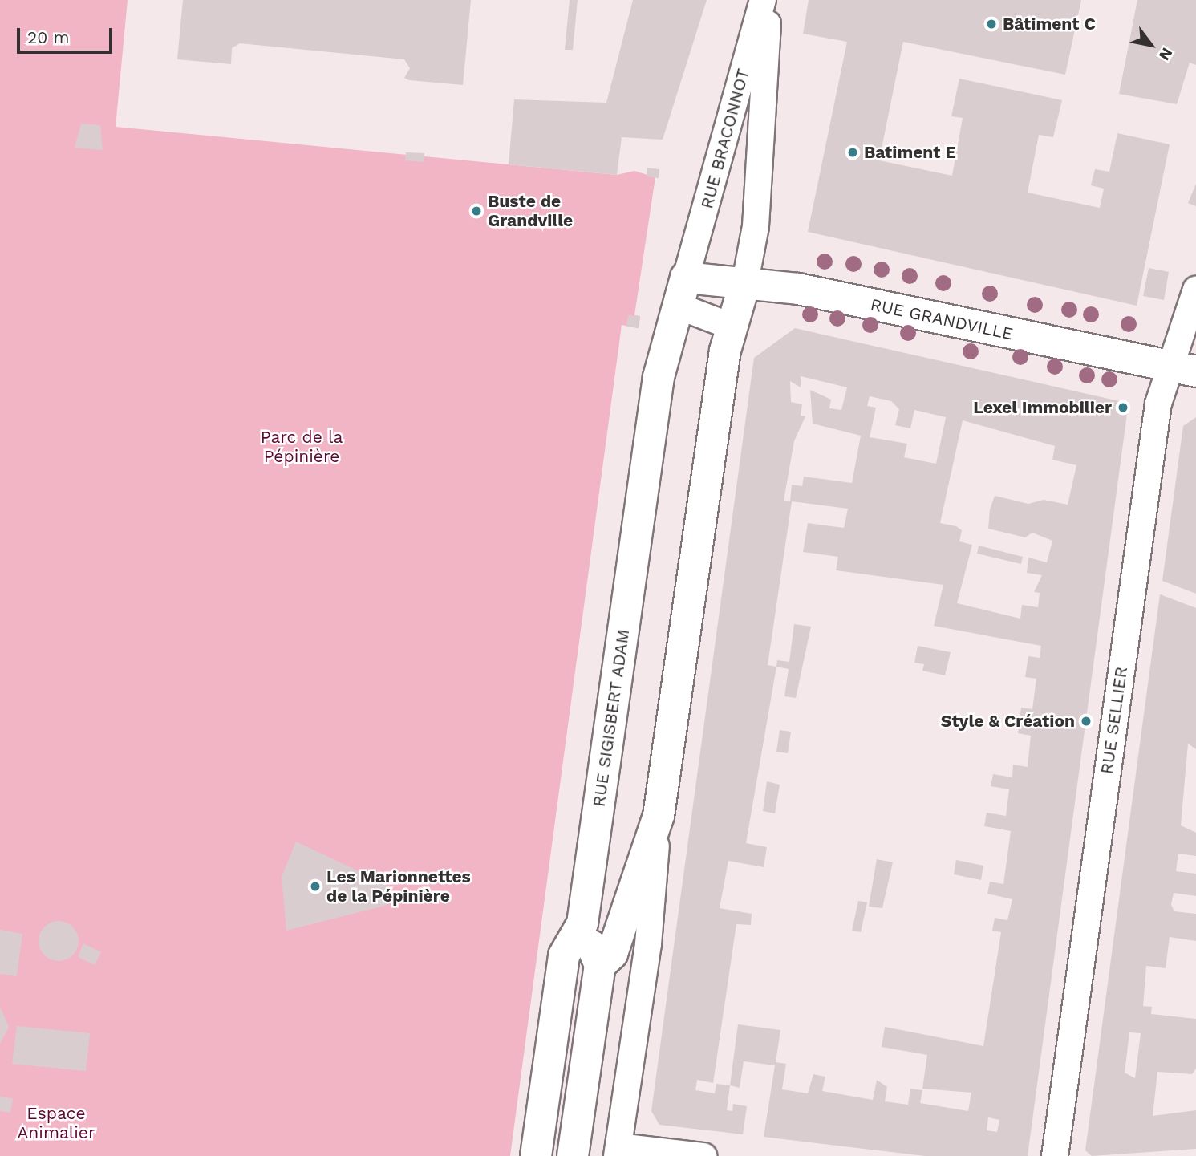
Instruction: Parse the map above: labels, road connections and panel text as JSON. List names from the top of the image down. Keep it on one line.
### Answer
{"streets":{"main road":["RUE GRANDVILLE","RUE SIGISBERT ADAM"],"street":["RUE BRACONNOT","RUE SELLIER"]},"crossings":[["RUE BRACONNOT","RUE GRANDVILLE"],["RUE BRACONNOT","RUE SIGISBERT ADAM"],["RUE GRANDVILLE","RUE SIGISBERT ADAM"],["RUE GRANDVILLE","RUE SELLIER"]],"parks":["Parc de la Pépinière","Espace Animalier"],"places":["Bâtiment C","Batiment E","Buste de Grandville","Lexel Immobilier","Style & Création","Les Marionnettes de la Pépinière"],"scale_bar":"20 m","north":"bottom right"}
